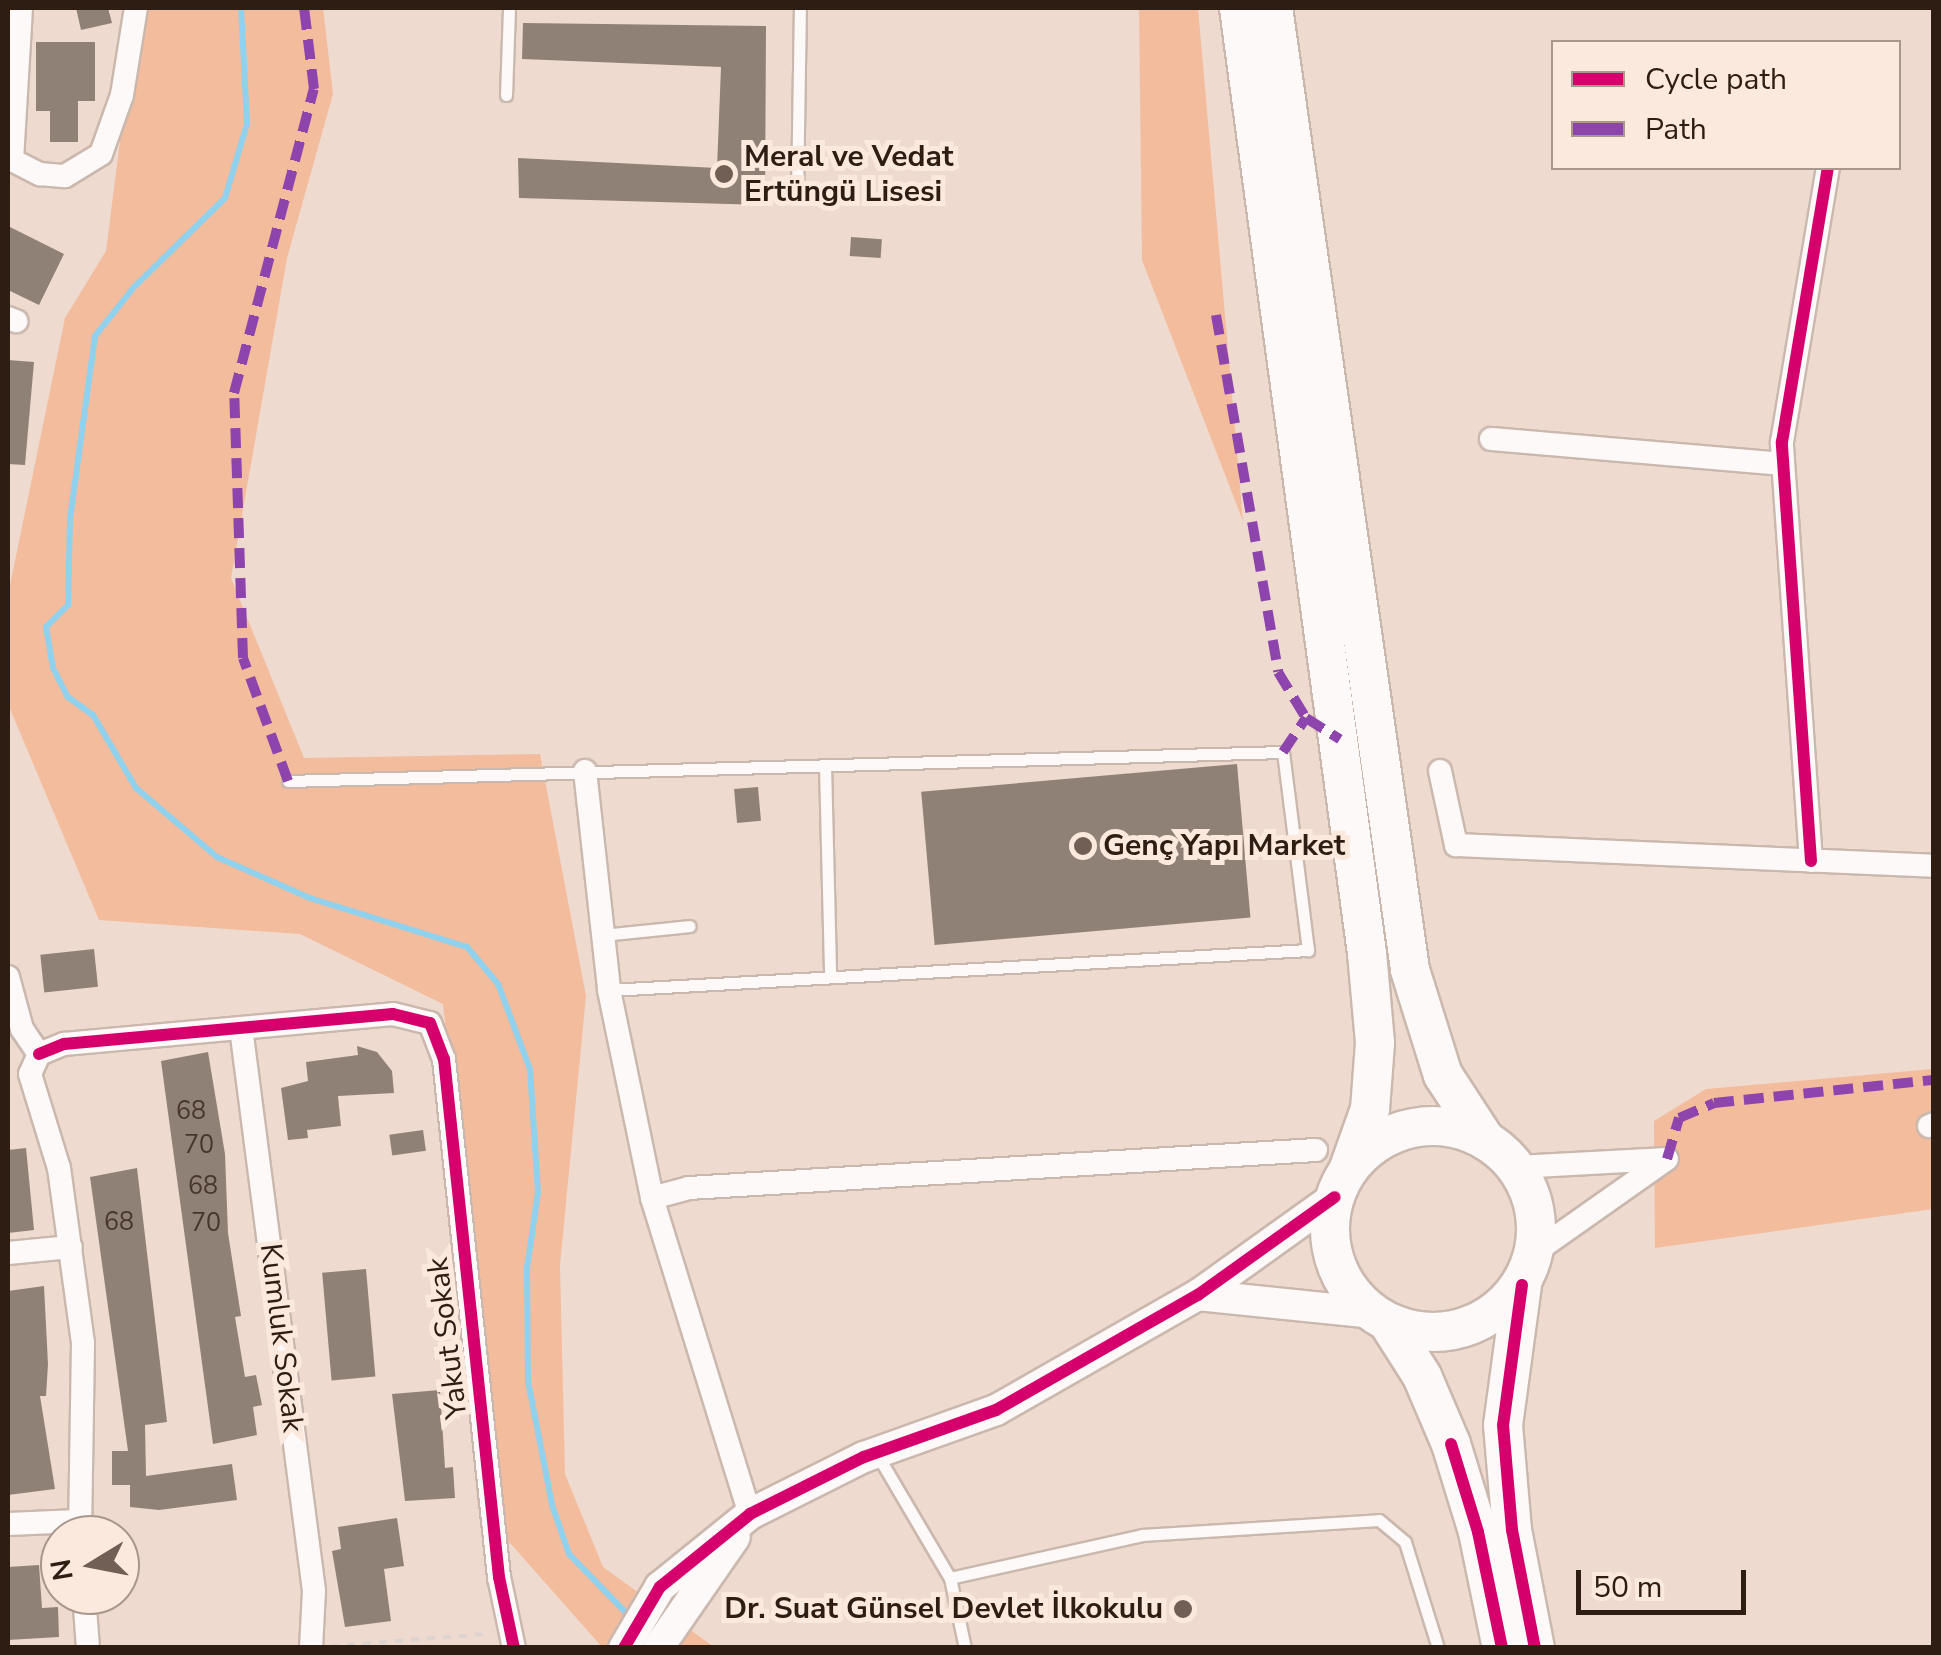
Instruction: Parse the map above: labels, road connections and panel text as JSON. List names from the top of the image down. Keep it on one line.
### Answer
{"streets":{"street":["Kumluk Sokak","Yakut Sokak"]},"crossings":[["Kumluk Sokak","Yakut Sokak"]],"places":["Meral ve Vedat Ertüngü Lisesi","Genç Yapı Market","Dr. Suat Günsel Devlet İlkokulu"],"house_numbers":["68","70","68","68","70"],"legend":["Cycle path","Path"],"scale_bar":"50 m","north":"left"}
